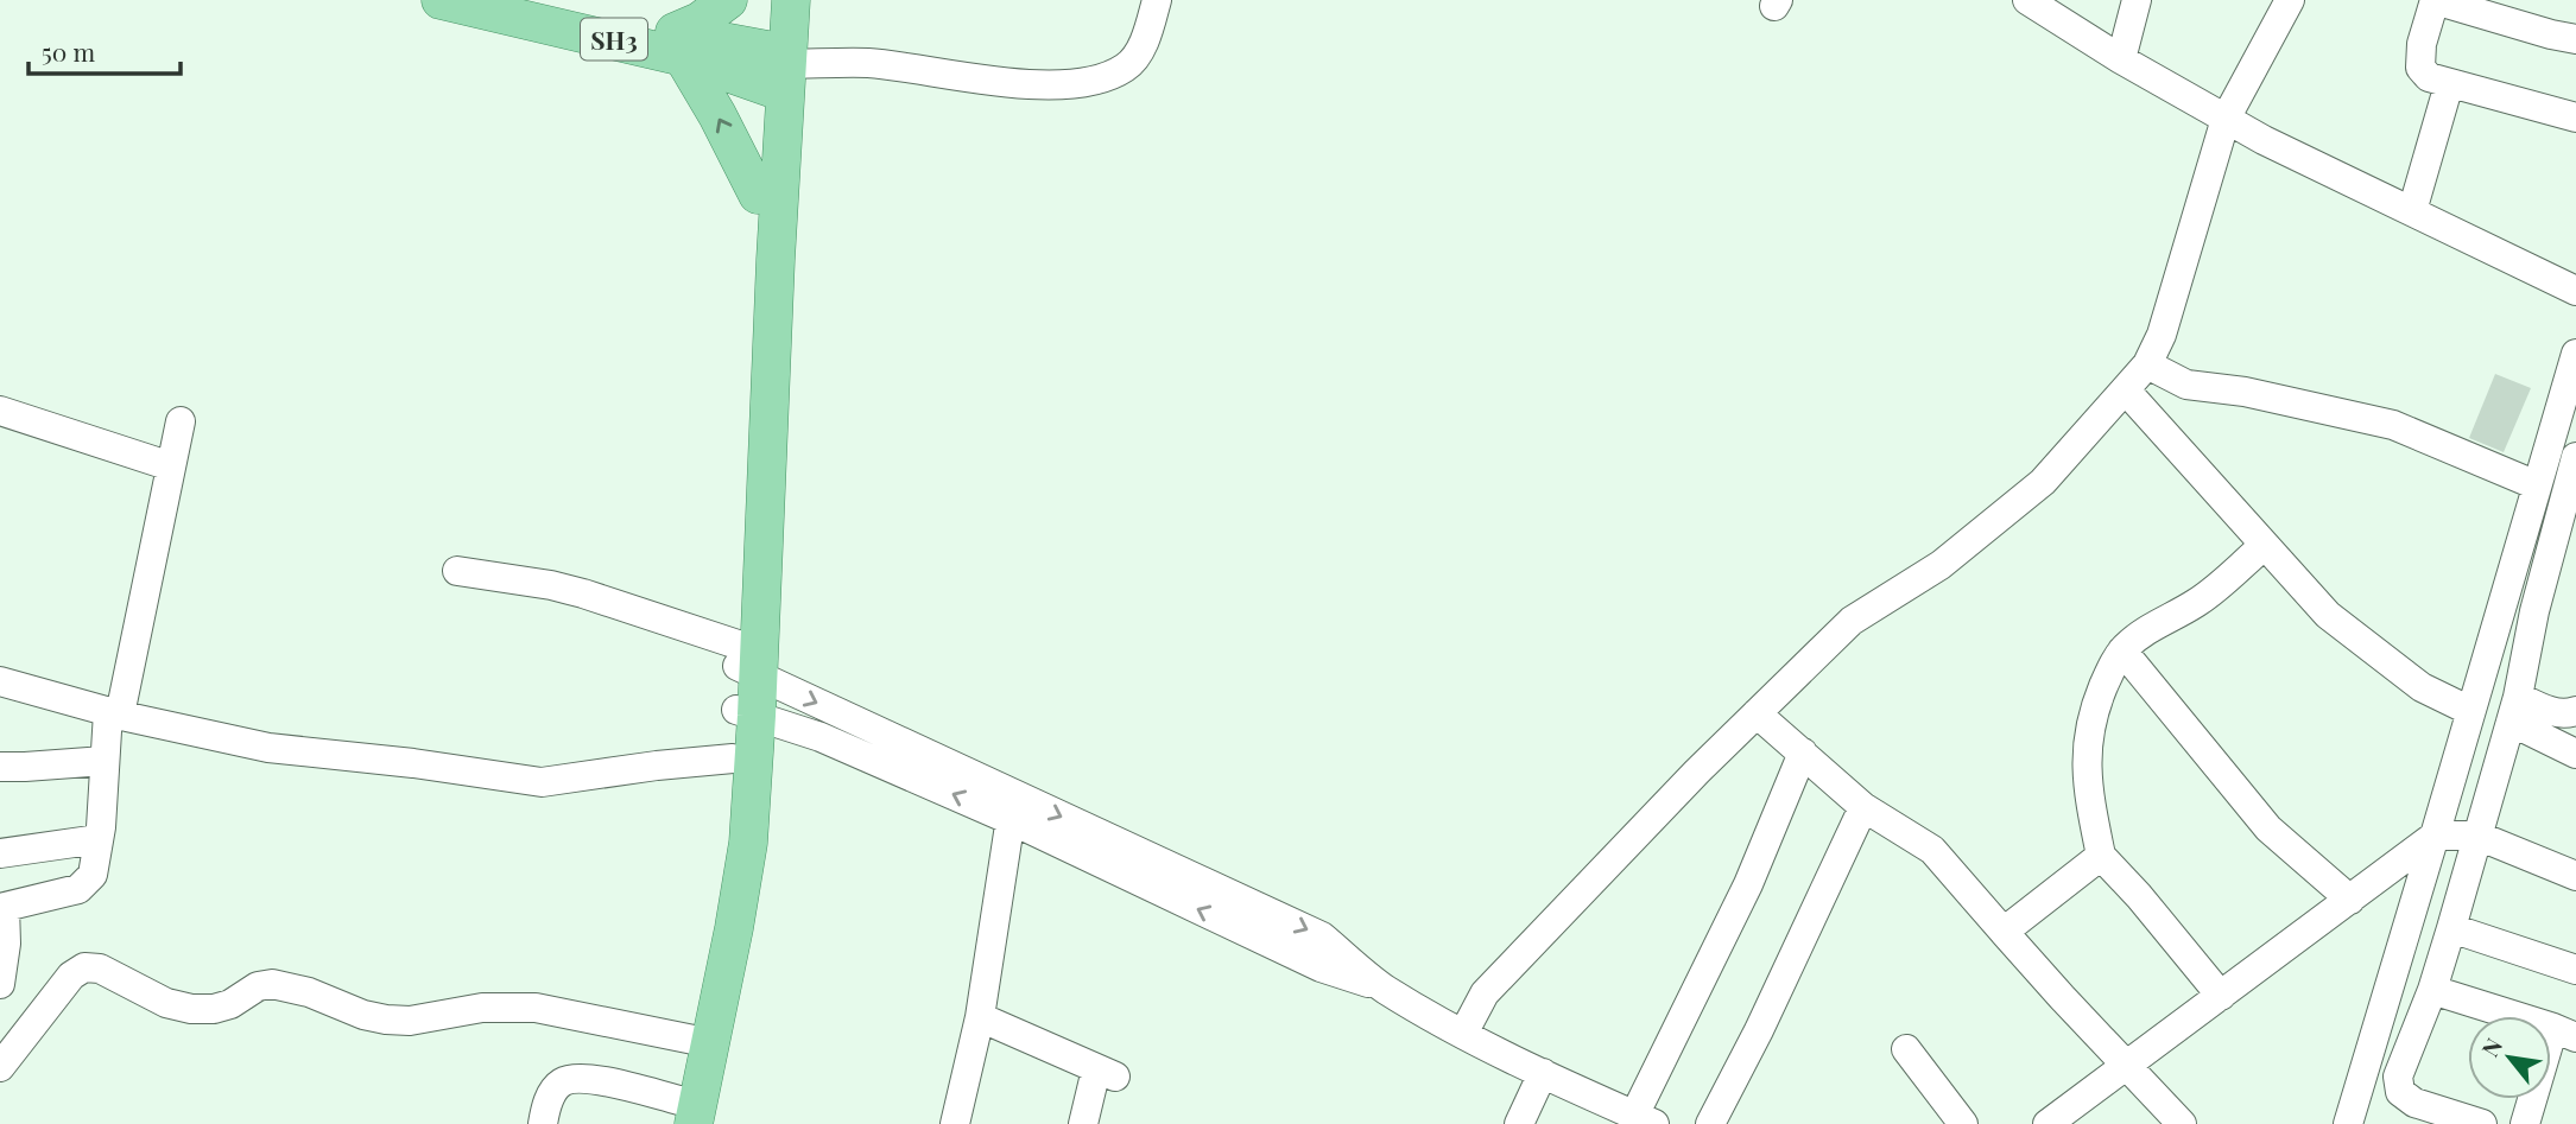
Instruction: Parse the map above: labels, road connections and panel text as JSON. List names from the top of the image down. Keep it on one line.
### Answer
{"streets":{"main road":["SH3"]},"scale_bar":"50 m","north":"top left"}
